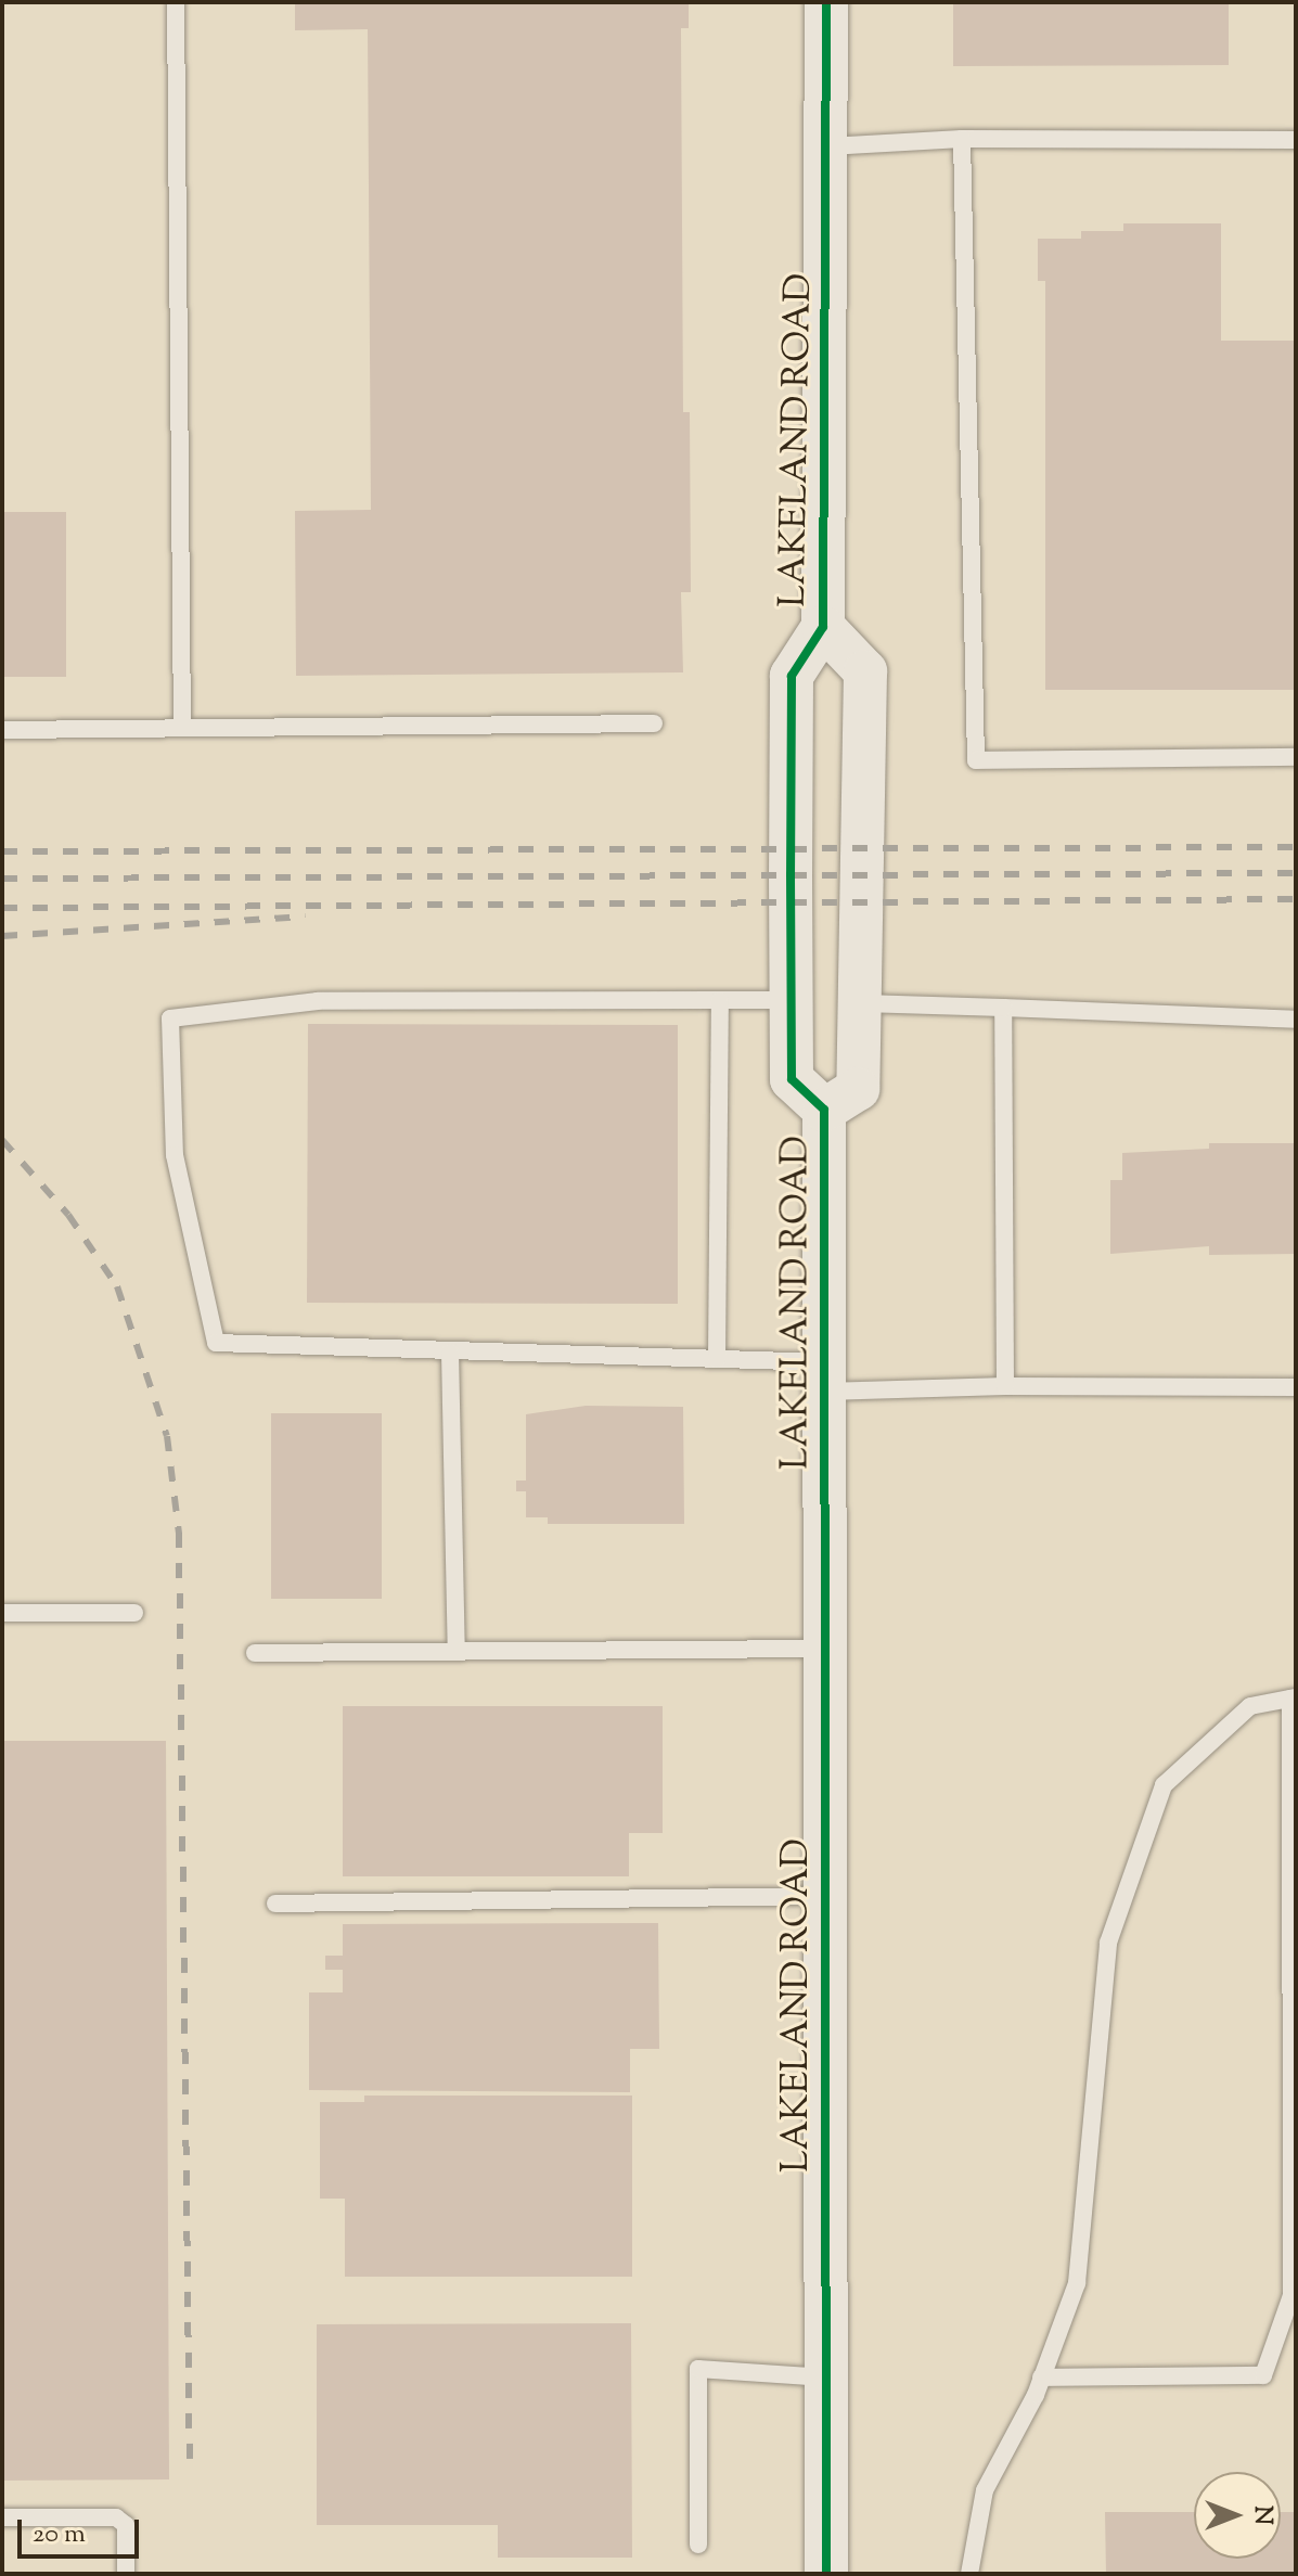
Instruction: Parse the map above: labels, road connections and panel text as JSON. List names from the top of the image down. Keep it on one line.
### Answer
{"streets":{"street":["LAKELAND ROAD"]},"scale_bar":"20 m","north":"right"}
